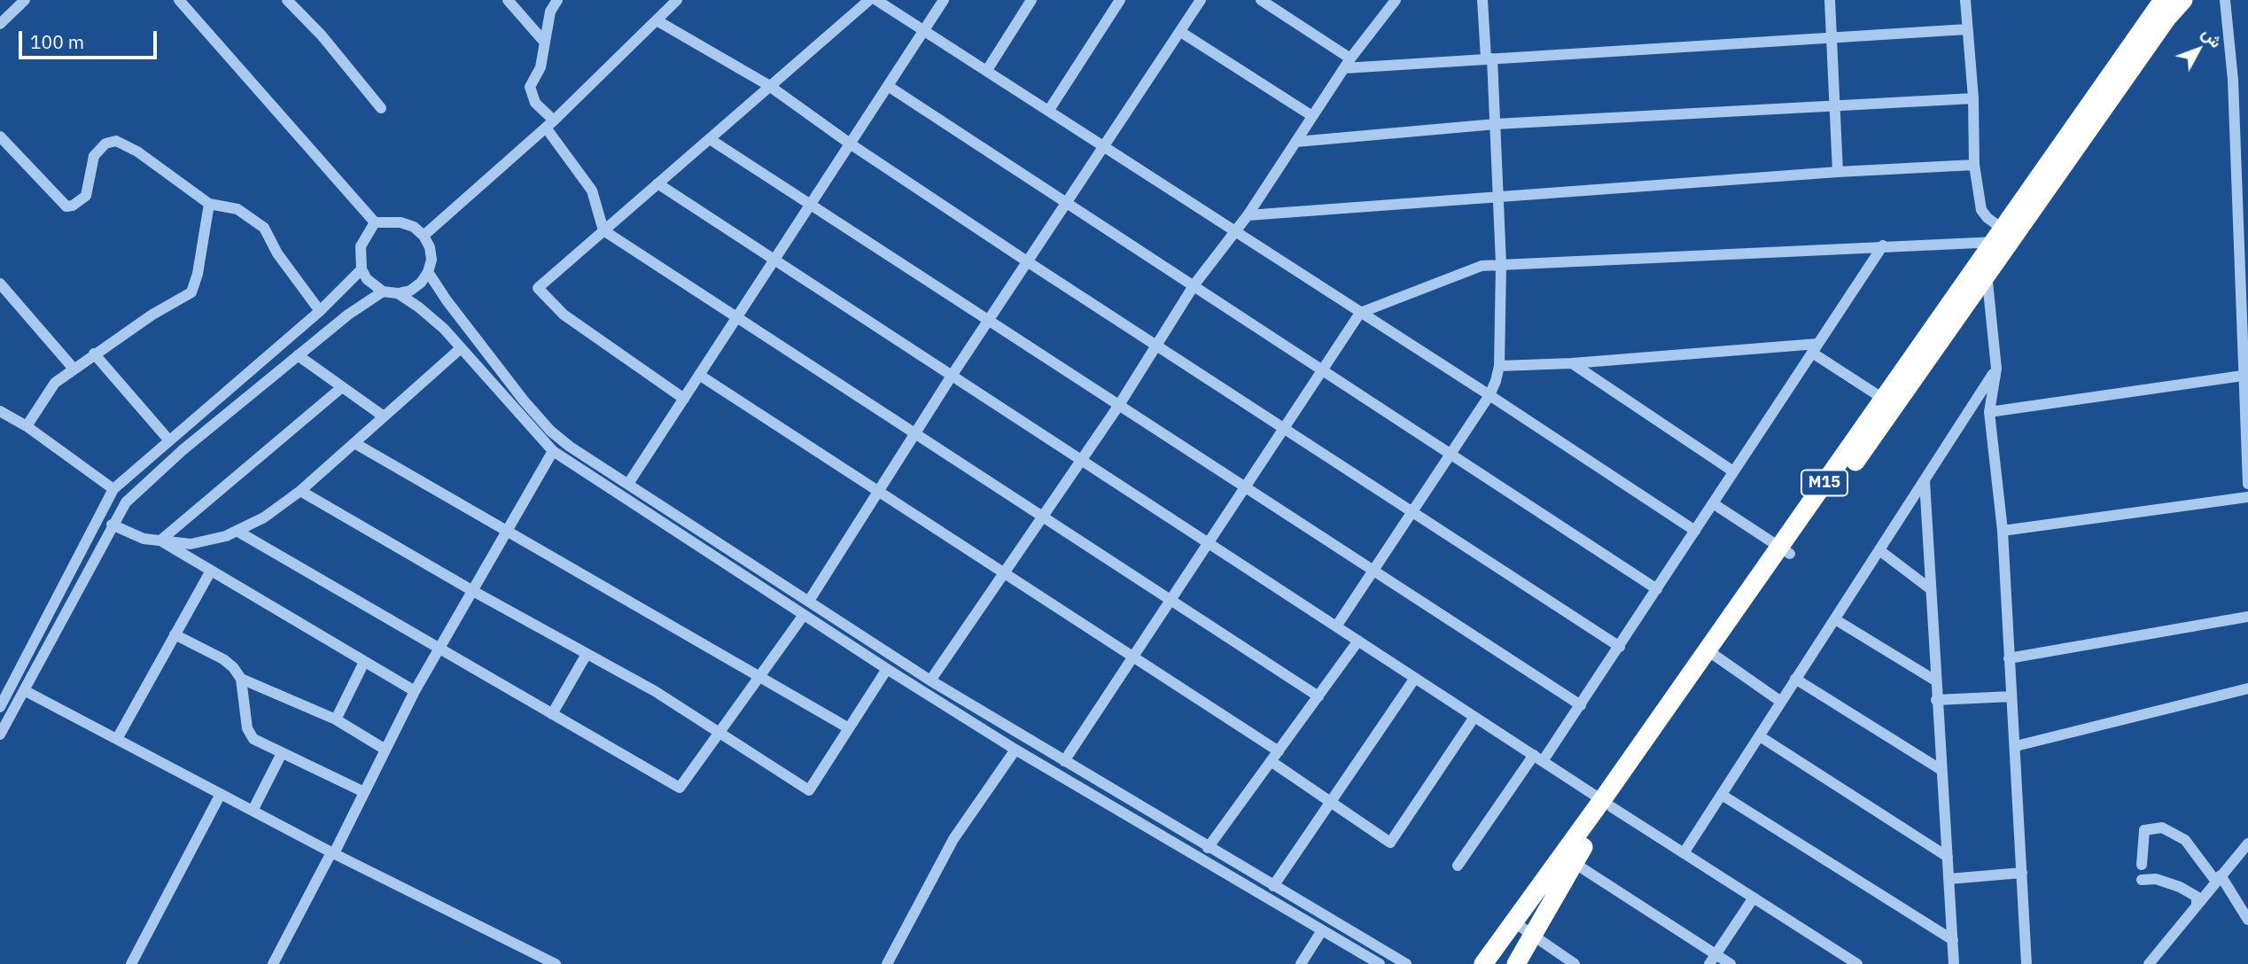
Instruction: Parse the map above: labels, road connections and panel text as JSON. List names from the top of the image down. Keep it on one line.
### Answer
{"streets":{"highway":["M15"]},"scale_bar":"100 m","north":"top right"}
